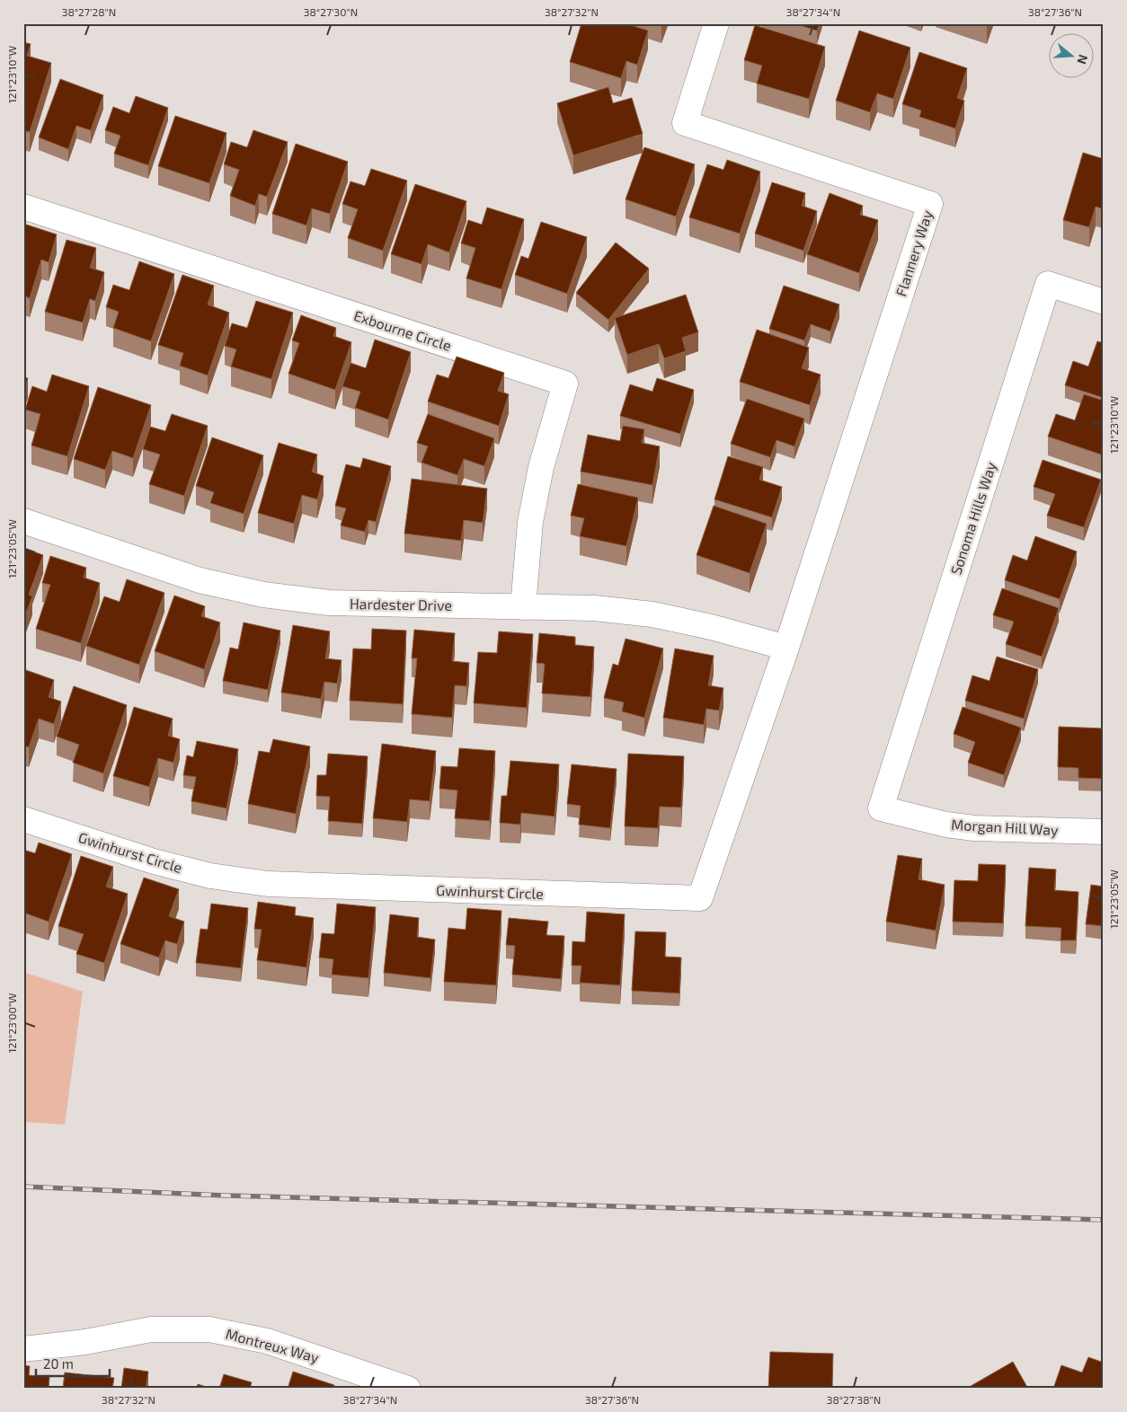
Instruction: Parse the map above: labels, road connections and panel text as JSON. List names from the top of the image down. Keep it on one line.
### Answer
{"streets":{"street":["Flannery Way","Exbourne Circle","Sonoma Hills Way","Hardester Drive","Morgan Hill Way","Gwinhurst Circle","Montreux Way"]},"crossings":[["Flannery Way","Hardester Drive"],["Flannery Way","Gwinhurst Circle"],["Exbourne Circle","Hardester Drive"],["Sonoma Hills Way","Morgan Hill Way"],["Hardester Drive","Gwinhurst Circle"]],"scale_bar":"20 m","north":"right","coordinates":["38°27'28\"N","38°27'30\"N","38°27'32\"N","38°27'34\"N","38°27'36\"N","121°23'10\"W","121°23'05\"W","121°23'00\"W","38°27'38\"N"]}
